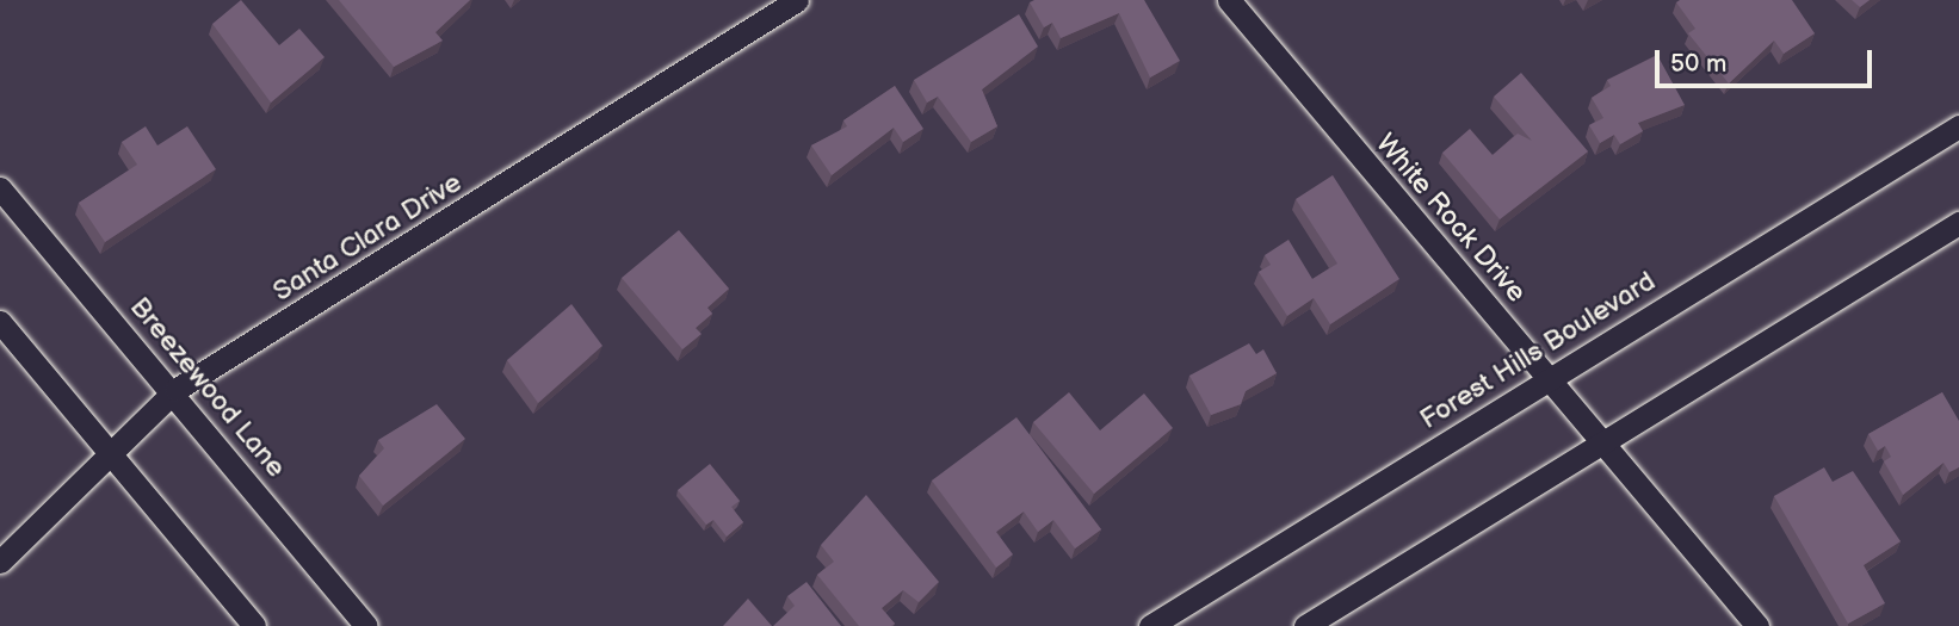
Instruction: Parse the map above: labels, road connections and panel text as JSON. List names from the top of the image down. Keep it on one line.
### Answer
{"streets":{"street":["White Rock Drive","Santa Clara Drive","Forest Hills Boulevard","Breezewood Lane"]},"crossings":[["White Rock Drive","Forest Hills Boulevard"],["Santa Clara Drive","Breezewood Lane"]],"scale_bar":"50 m"}
